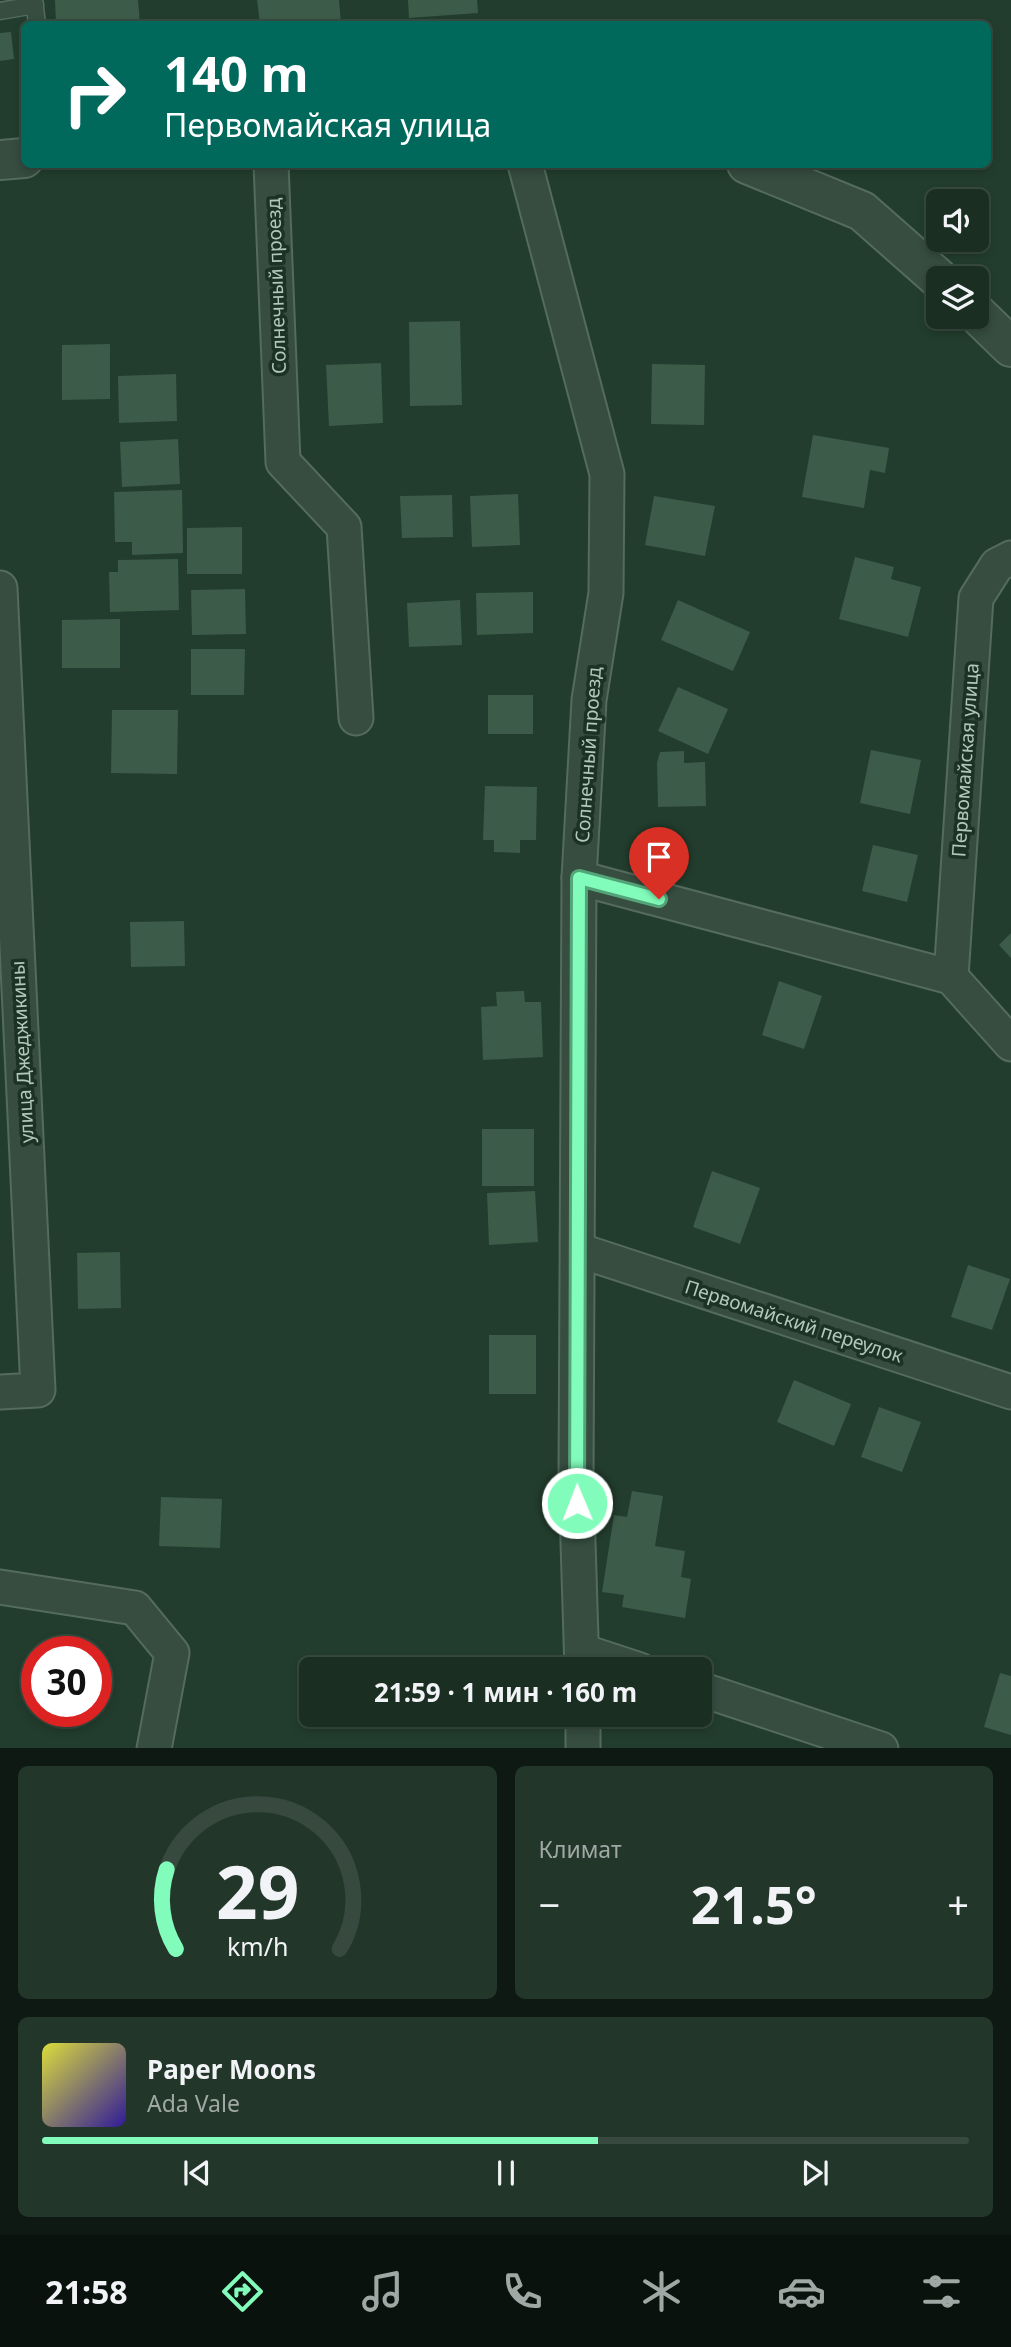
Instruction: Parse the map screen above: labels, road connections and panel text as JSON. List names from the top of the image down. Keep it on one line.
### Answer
{"streets":{"street":["Солнечный проезд","Первомайская улица","улица Джеджикины","Первомайский переулок"]},"crossings":[["Солнечный проезд","Первомайский переулок"]],"page":{"turn":["140 m","Первомайская улица"],"limit":"30","trip":"21:59 · 1 мин · 160 m","tile":"Климат","heat":["−","21.5°","+"],"song":["Paper Moons","Ada Vale"],"tabs":"21:58","gauge":["29","km/h"]}}
